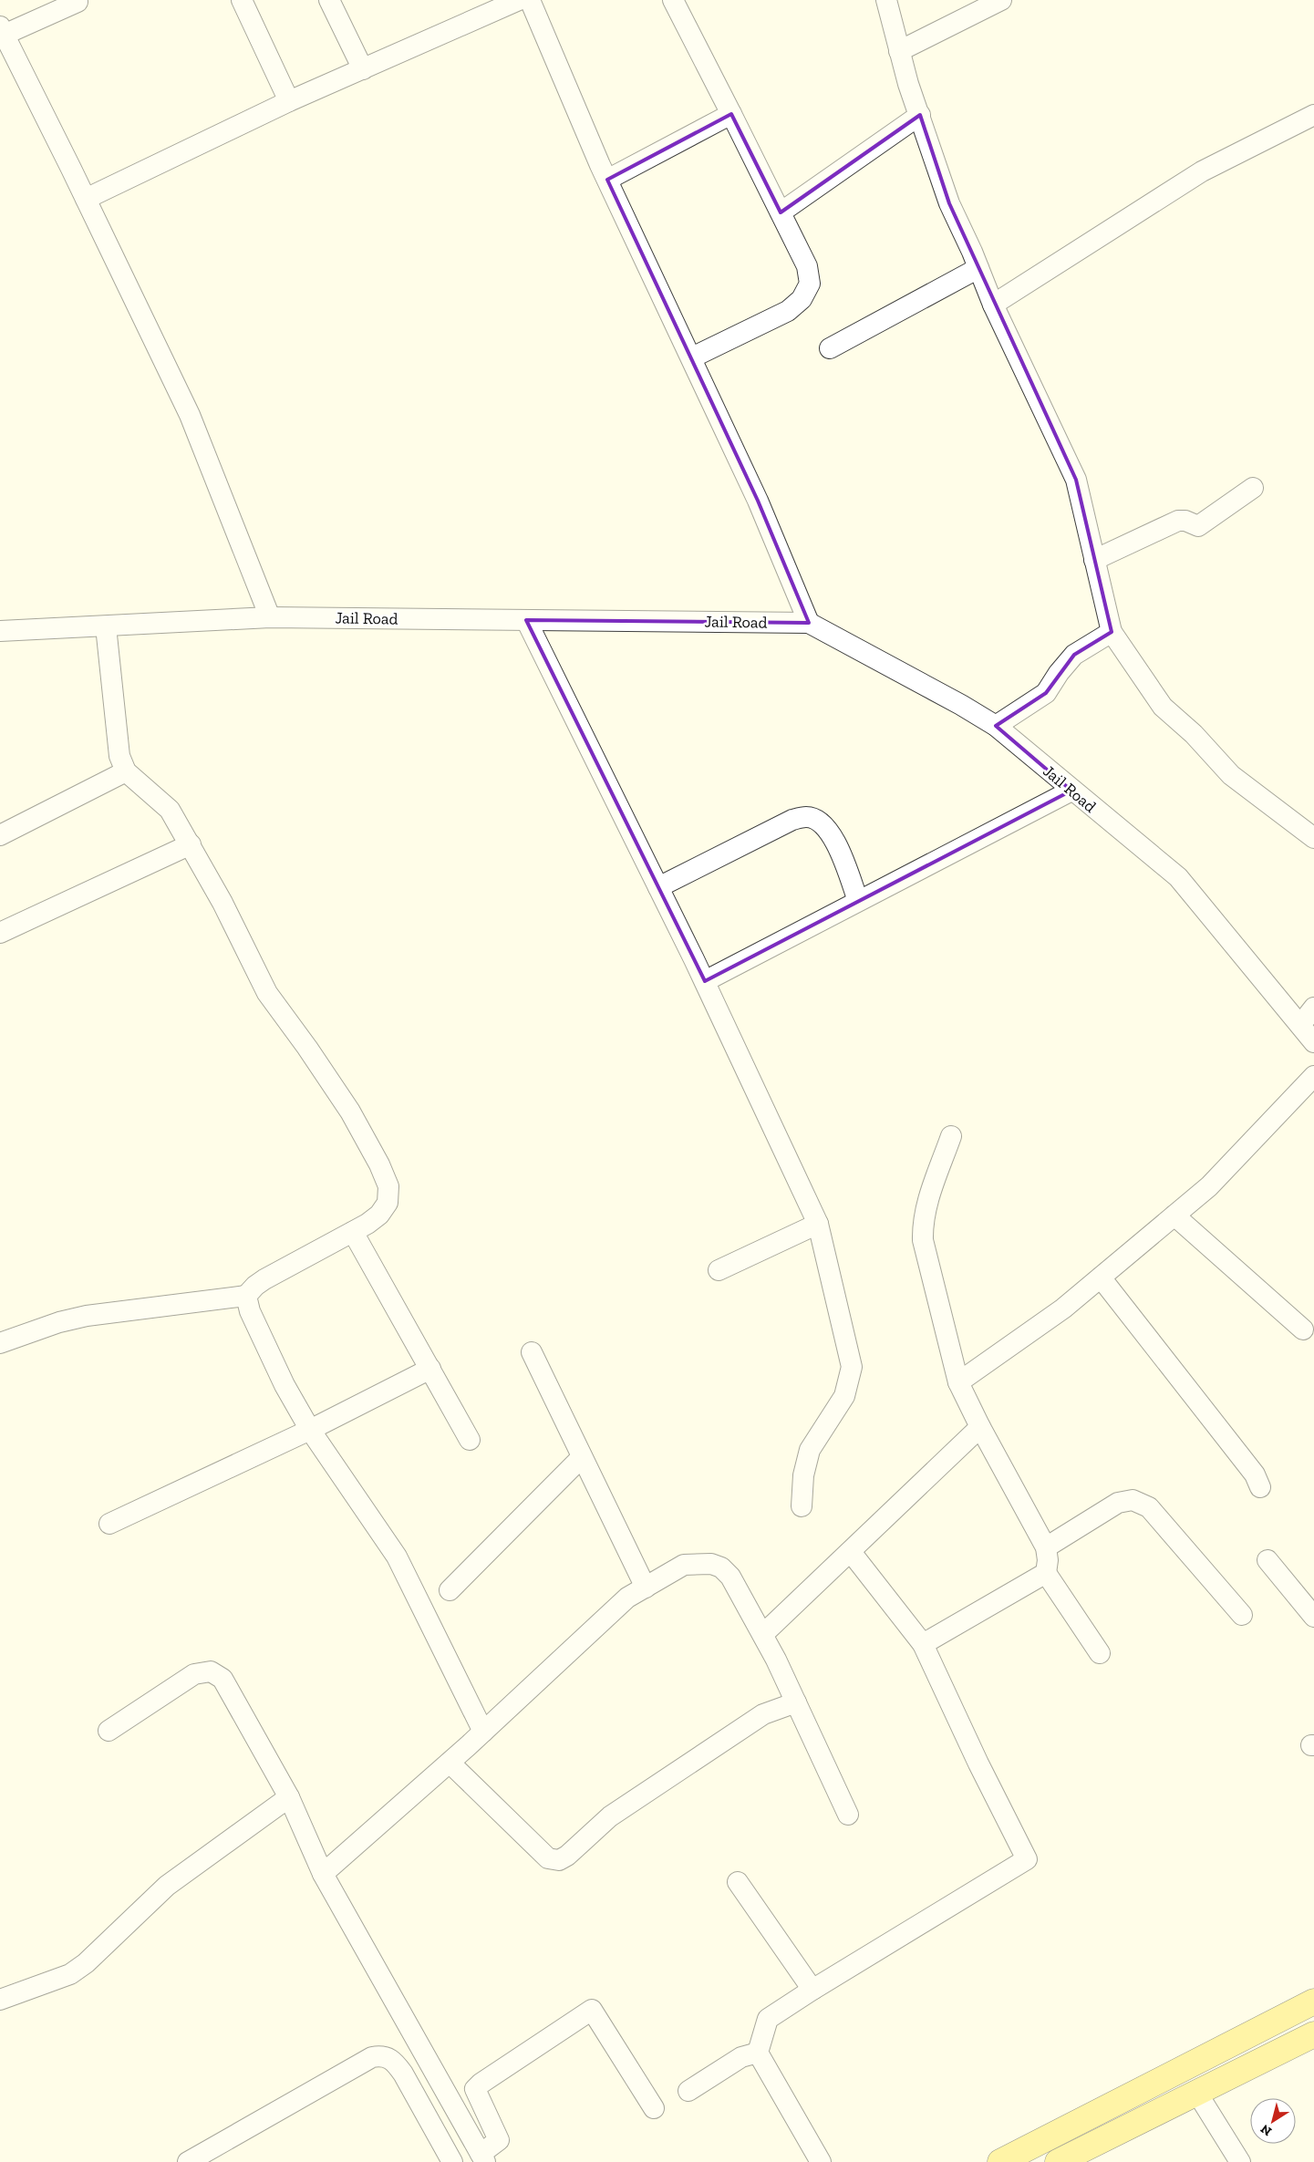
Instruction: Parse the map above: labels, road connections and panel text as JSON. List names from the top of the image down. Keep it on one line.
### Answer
{"streets":{"street":["Jail Road"]},"north":"bottom left"}
